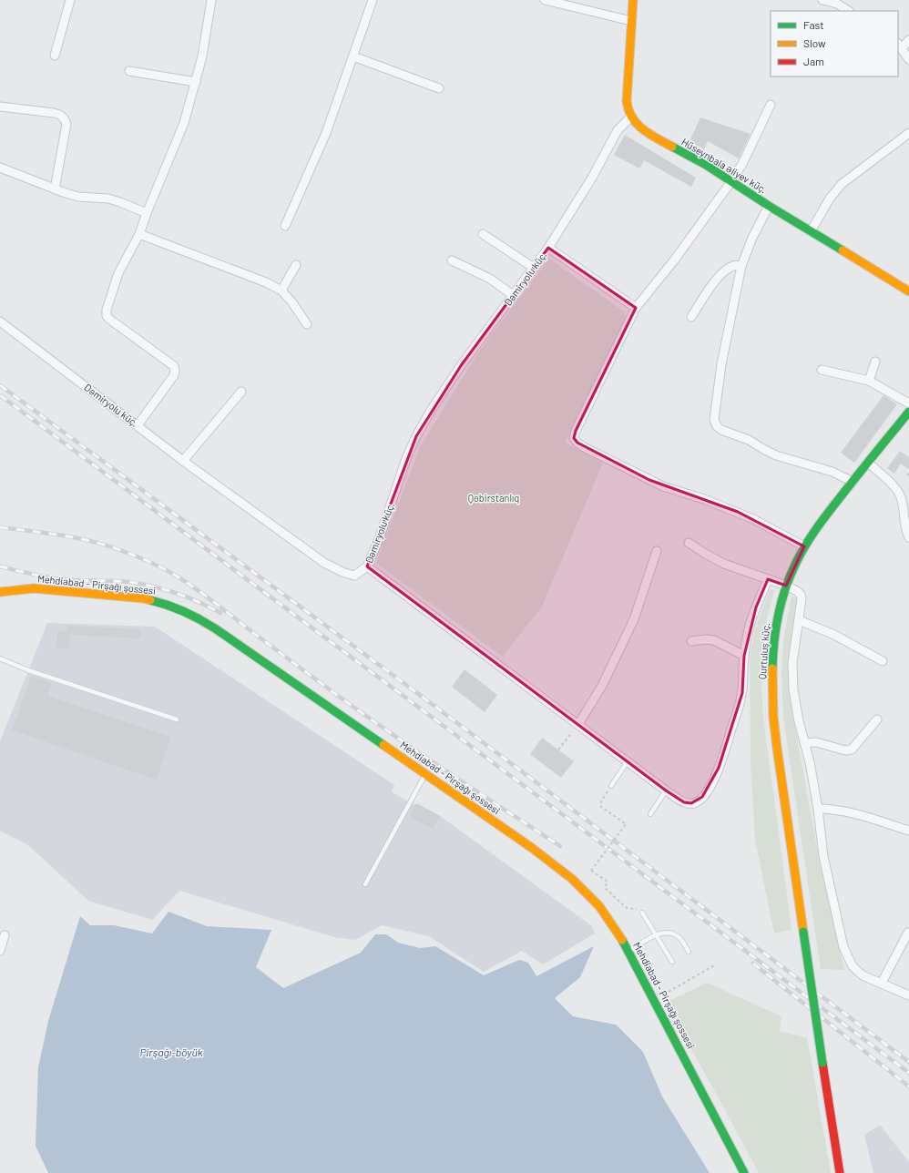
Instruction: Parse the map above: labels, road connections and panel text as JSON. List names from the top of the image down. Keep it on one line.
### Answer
{"streets":{"main road":["Hüseynbala Əliyev küç.","Mehdiabad - Pirşağı şossesi","Qurtuluş küç."],"street":["Dəmiryolu küç."]},"crossings":[["Hüseynbala Əliyev küç.","Dəmiryolu küç."]],"water":["Pirşağı-böyük"],"parks":["Qəbirstanlıq"],"legend":["Fast","Slow","Jam"]}
